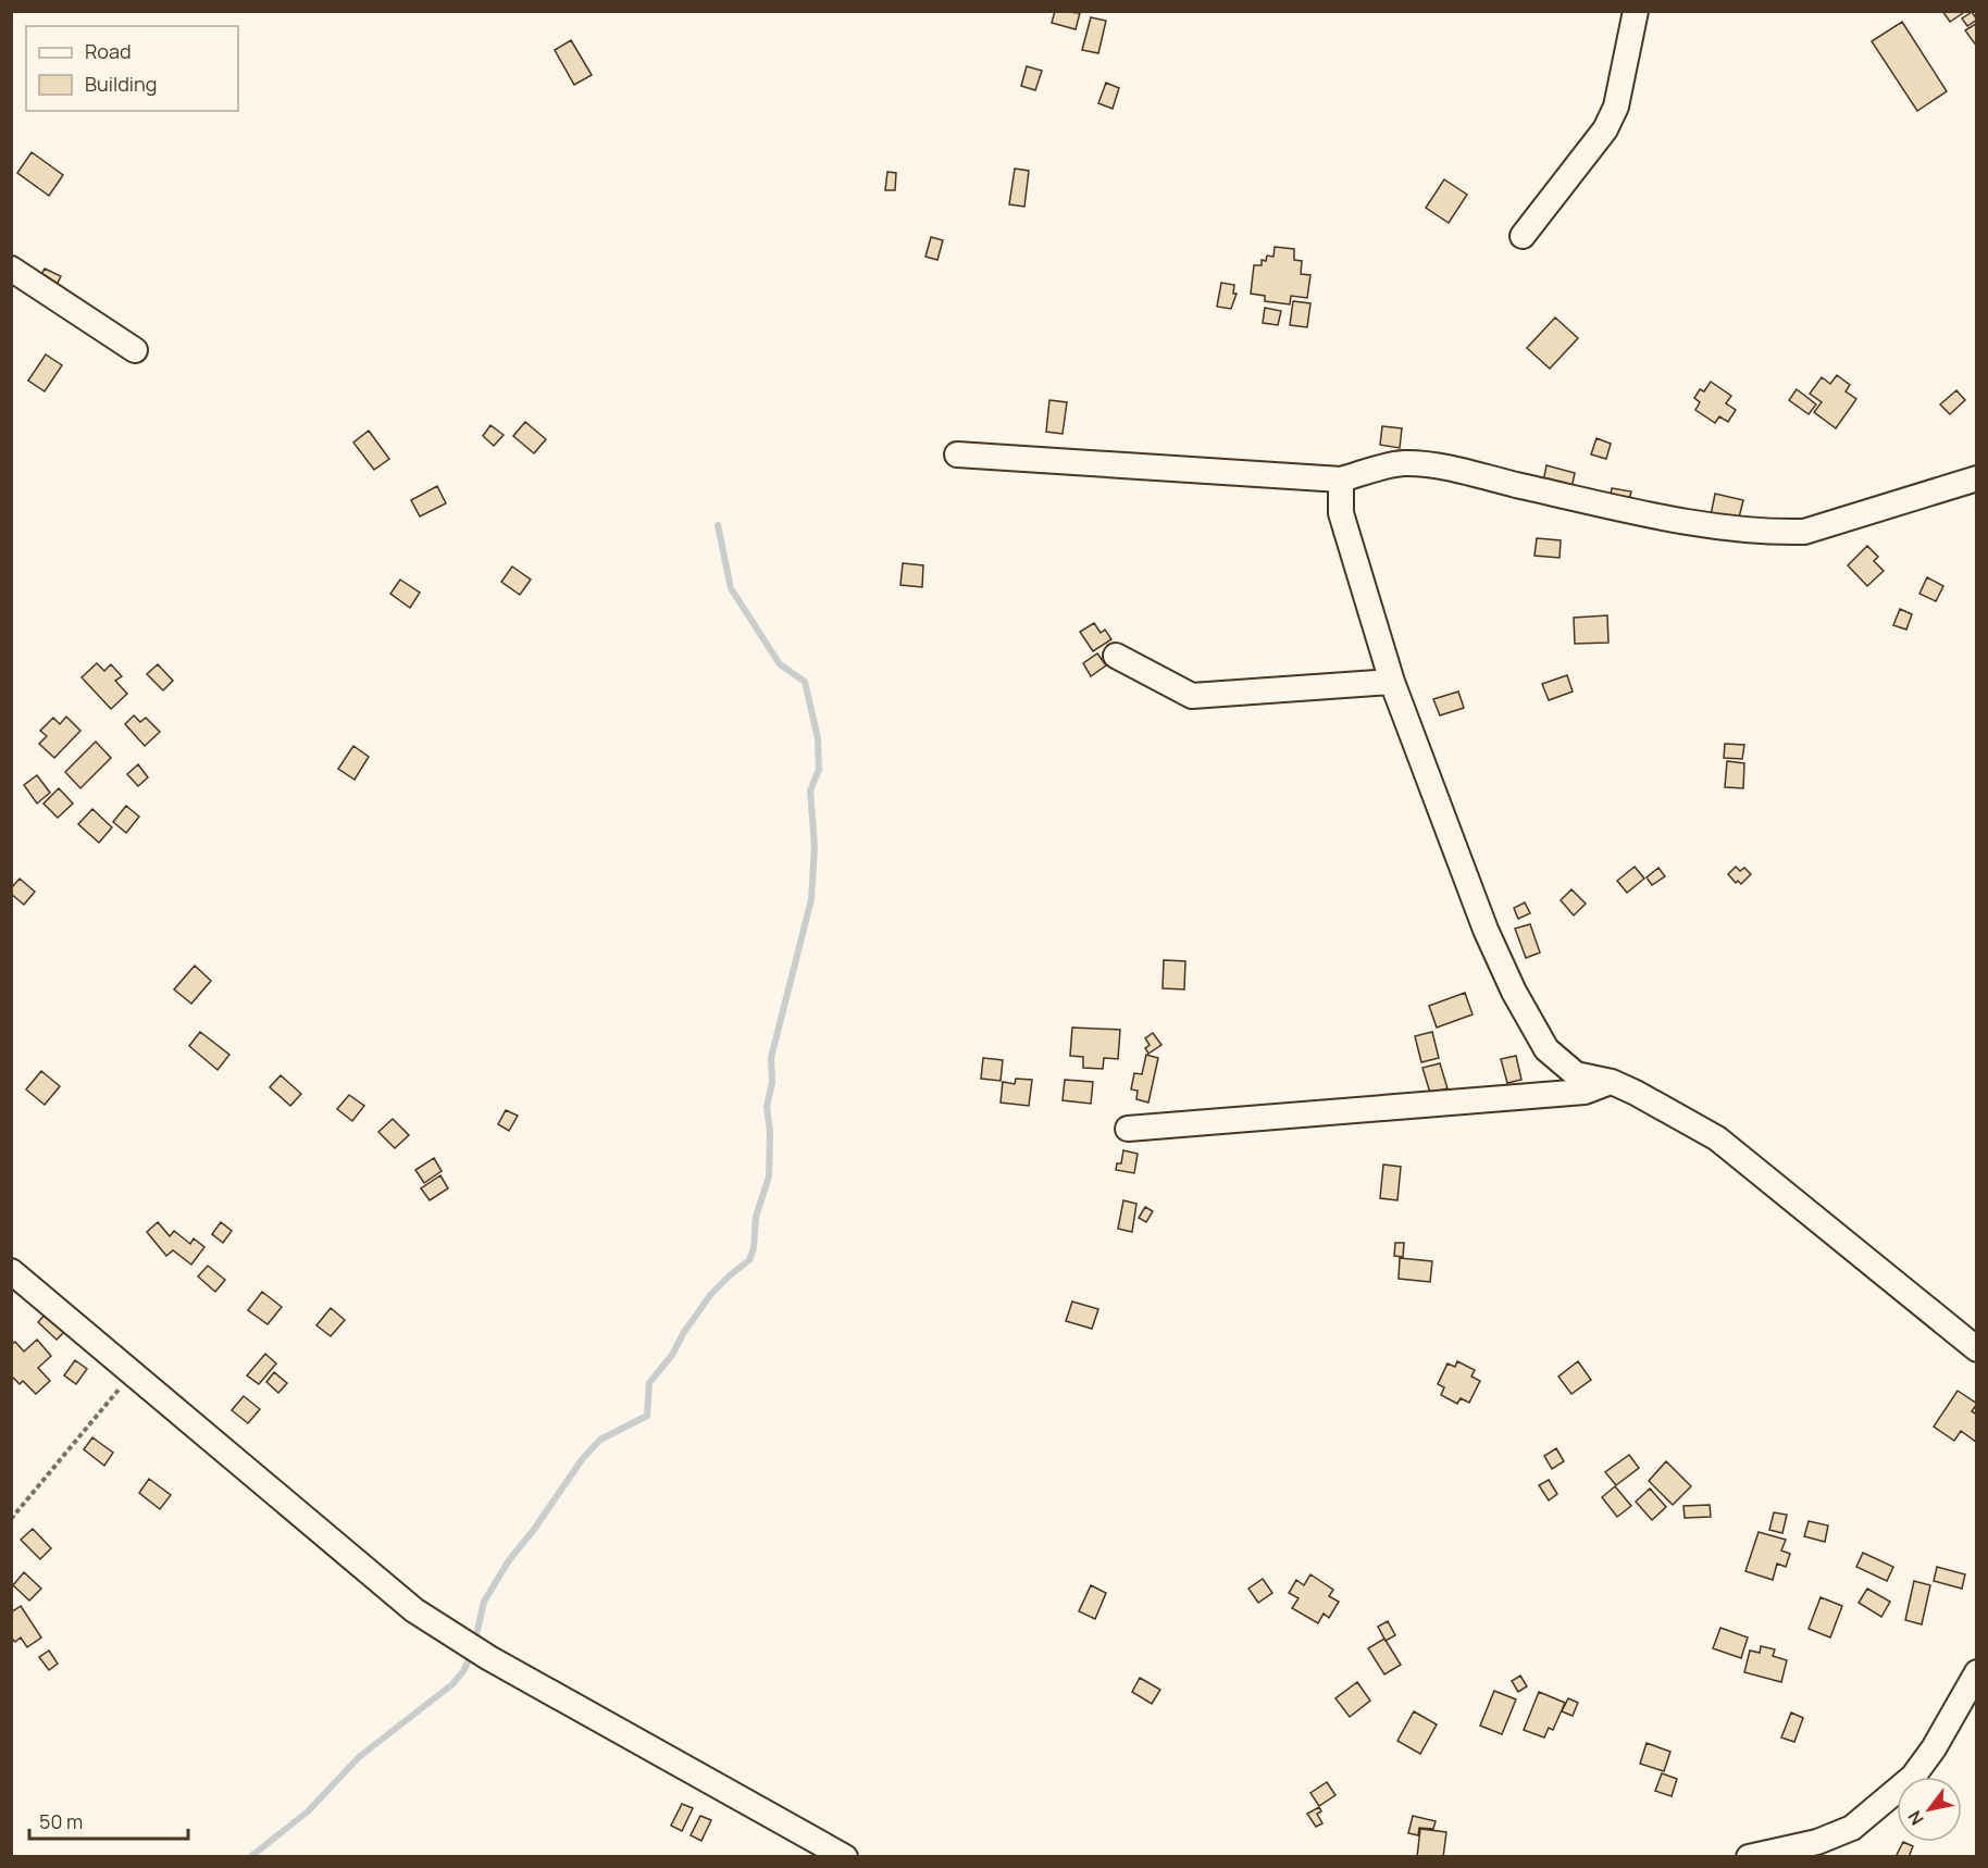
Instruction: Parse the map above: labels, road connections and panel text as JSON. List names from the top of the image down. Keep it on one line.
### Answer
{"legend":["Road","Building"],"scale_bar":"50 m","north":"bottom left"}
